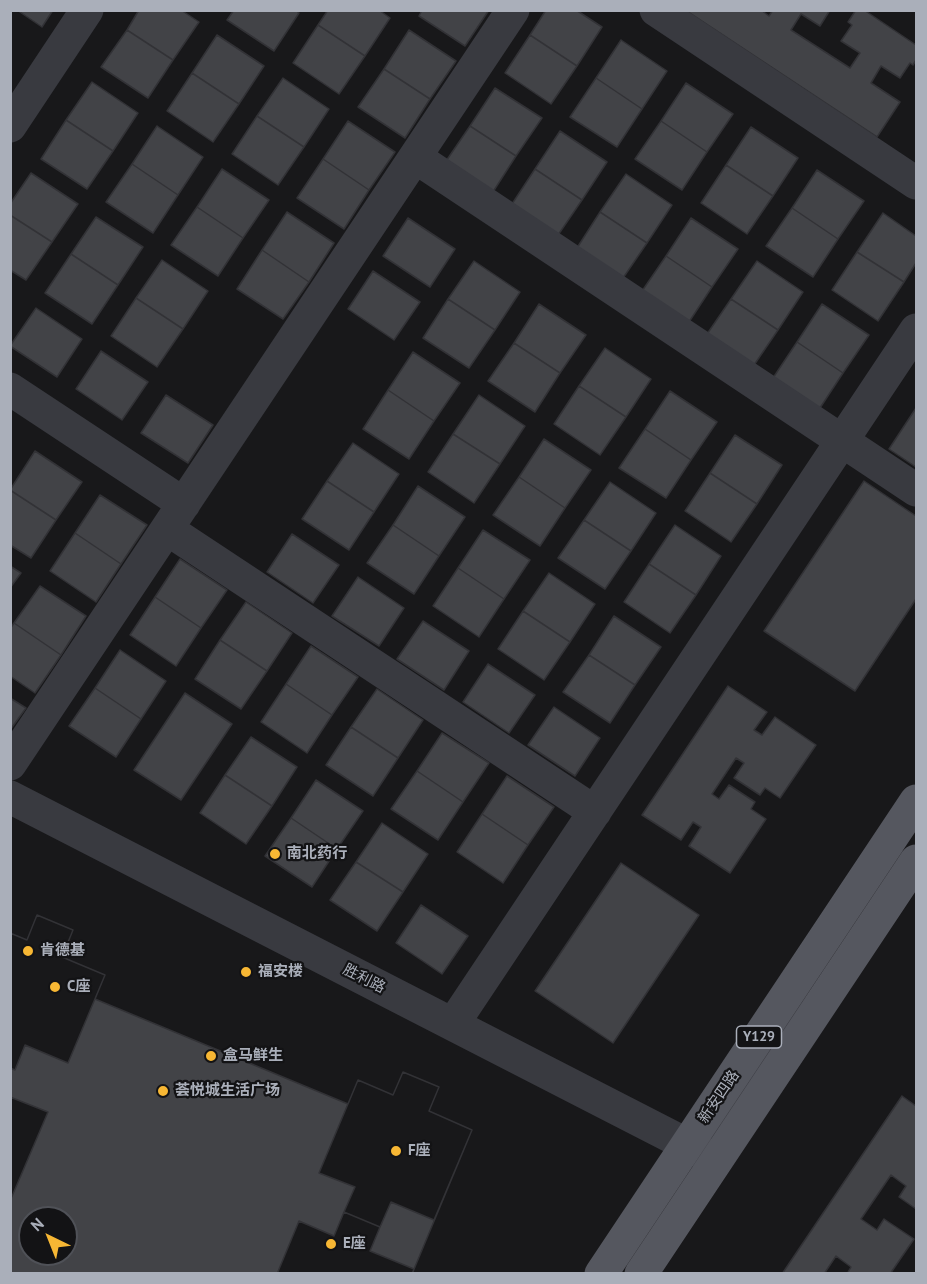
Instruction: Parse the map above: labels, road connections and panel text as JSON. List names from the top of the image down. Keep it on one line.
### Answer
{"streets":{"main road":["Y129","新安四路"],"street":["胜利路"]},"crossings":[["胜利路","Y129"],["胜利路","新安四路"]],"places":["南北药行","肯德基","福安楼","C座","盒马鲜生","荟悦城生活广场","F座","E座"],"north":"top left"}
